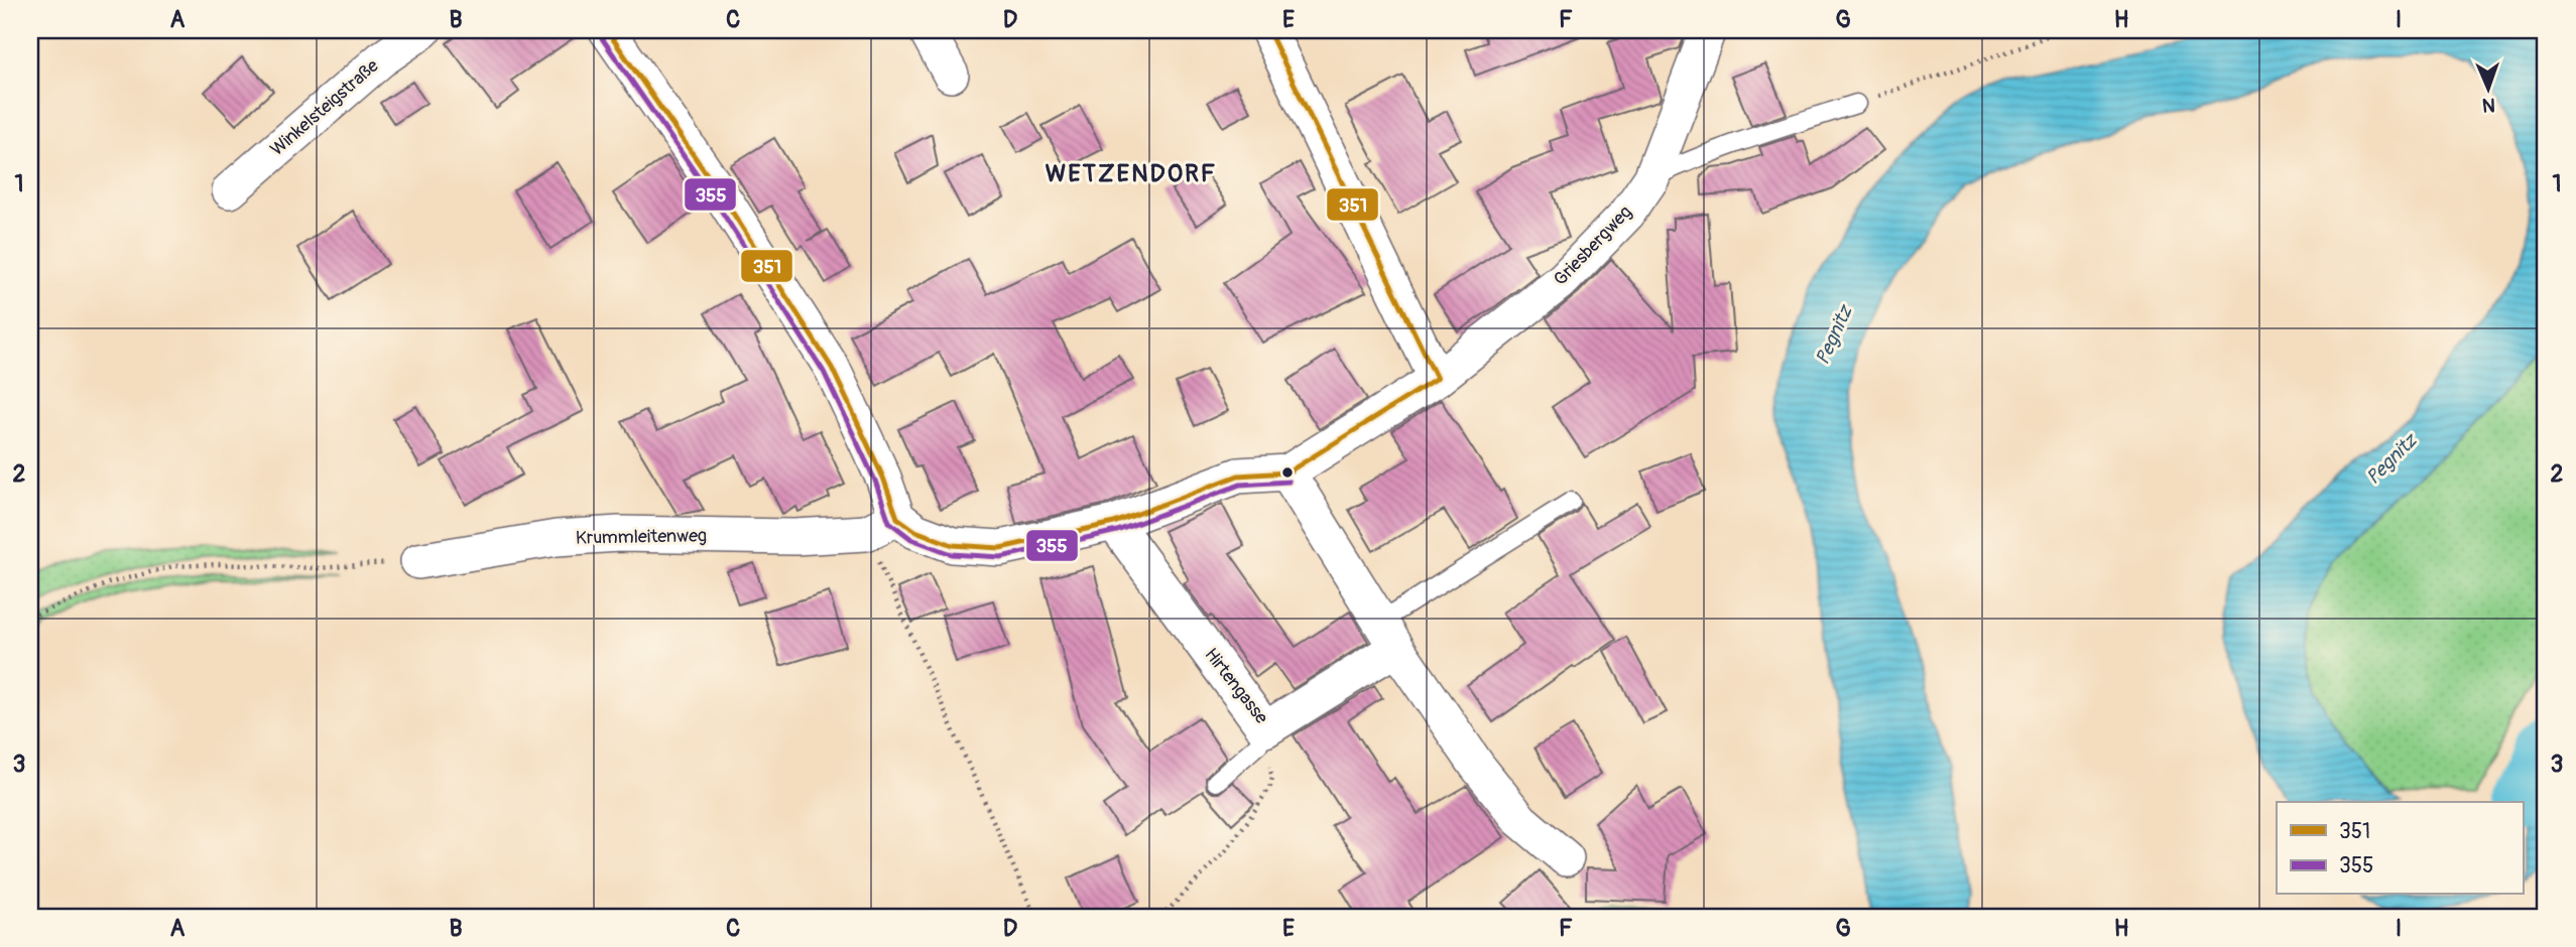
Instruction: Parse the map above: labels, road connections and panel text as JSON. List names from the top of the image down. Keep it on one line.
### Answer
{"streets":{"street":["Winkelsteigstraße","Griesbergweg","Krummleitenweg","Hirtengasse"]},"districts":["WETZENDORF"],"water":["Pegnitz"],"lines":["transit line 351","transit line 355"],"legend":["351","355"],"north":"bottom","grid":{"columns":["A","B","C","D","E","F","G","H","I"],"rows":["1","2","3"]}}
